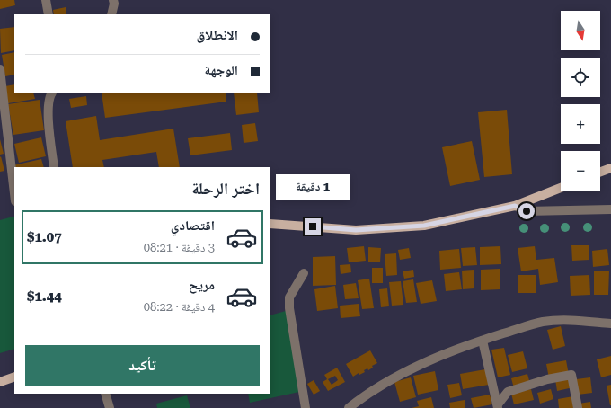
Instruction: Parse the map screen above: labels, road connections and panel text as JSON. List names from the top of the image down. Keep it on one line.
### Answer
{"north":"bottom","page":{"map_buttons":["+","−"],"banner":["الانطلاق","الوجهة"],"heading":"اختر الرحلة","bubble":"1 دقيقة","list":[{"name":"اقتصادي","note":"3 دقيقة · 08:21","value":"$1.07"},{"name":"مريح","note":"4 دقيقة · 08:22","value":"$1.44"}],"buttons":"تأكيد"}}
